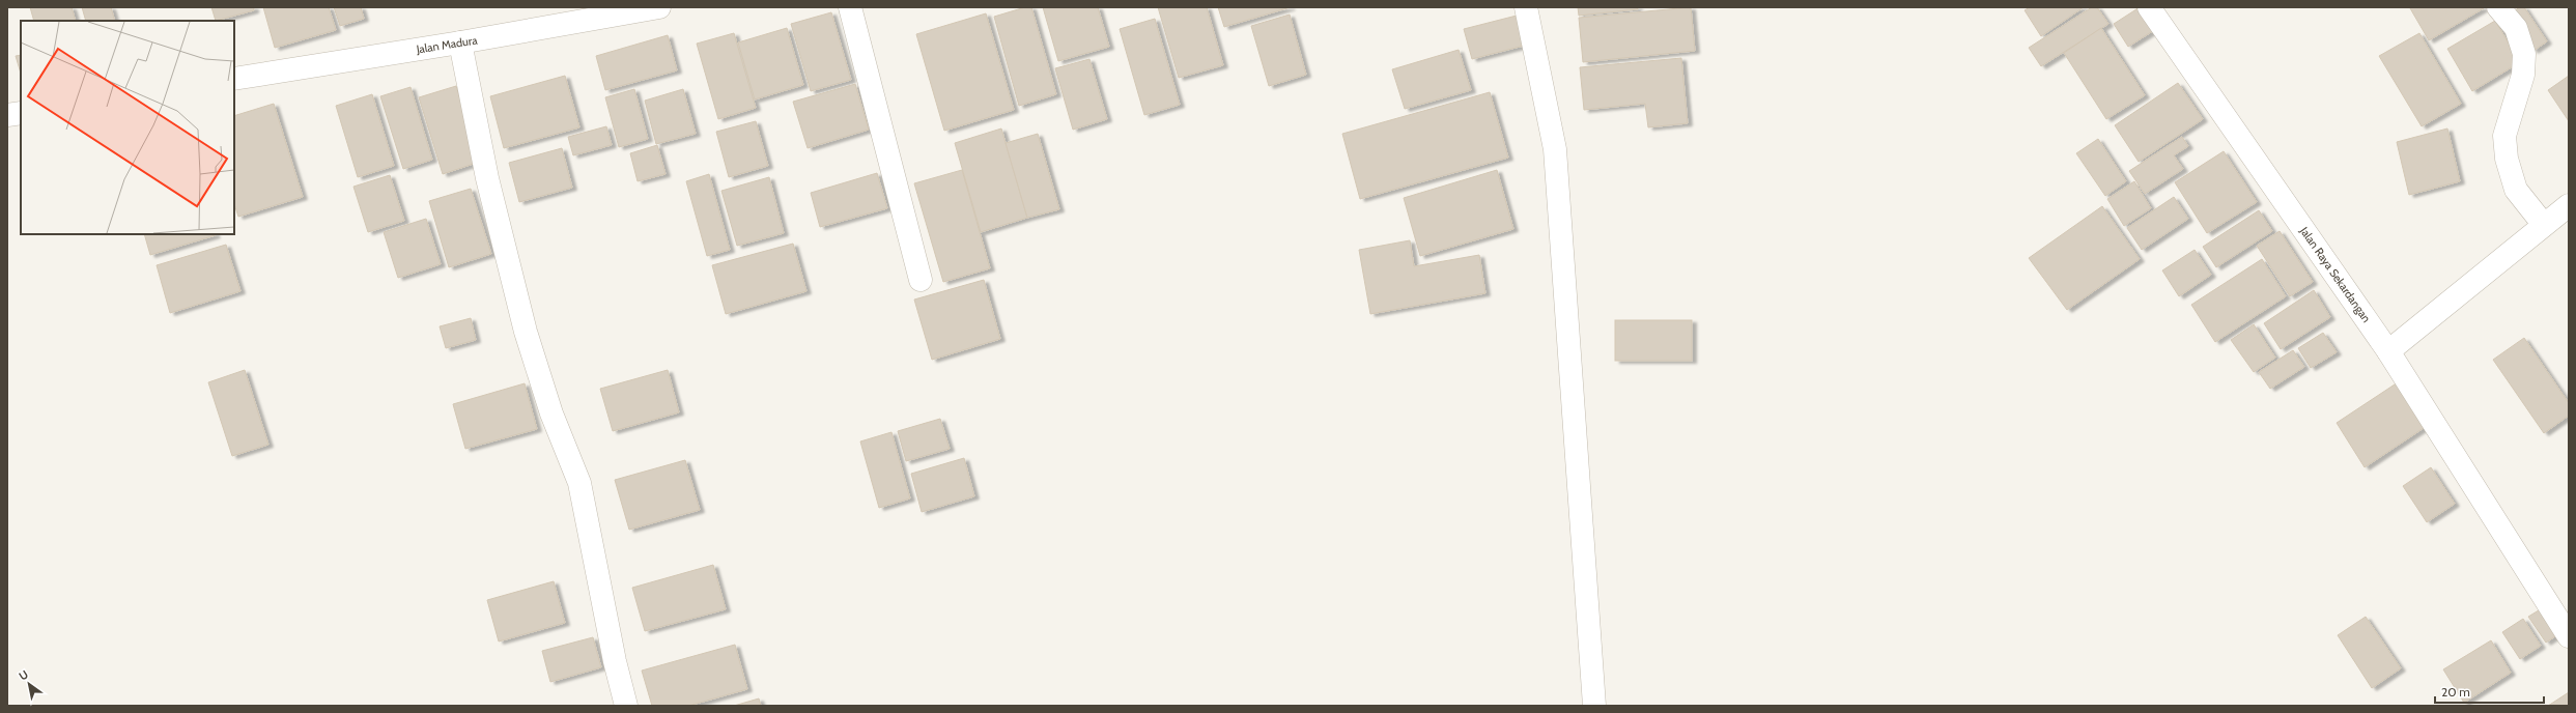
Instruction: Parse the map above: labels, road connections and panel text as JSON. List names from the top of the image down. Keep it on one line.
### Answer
{"streets":{"street":["Jalan Madura","Jalan Raya Sekardangan"]},"scale_bar":"20 m","north":"top left"}
